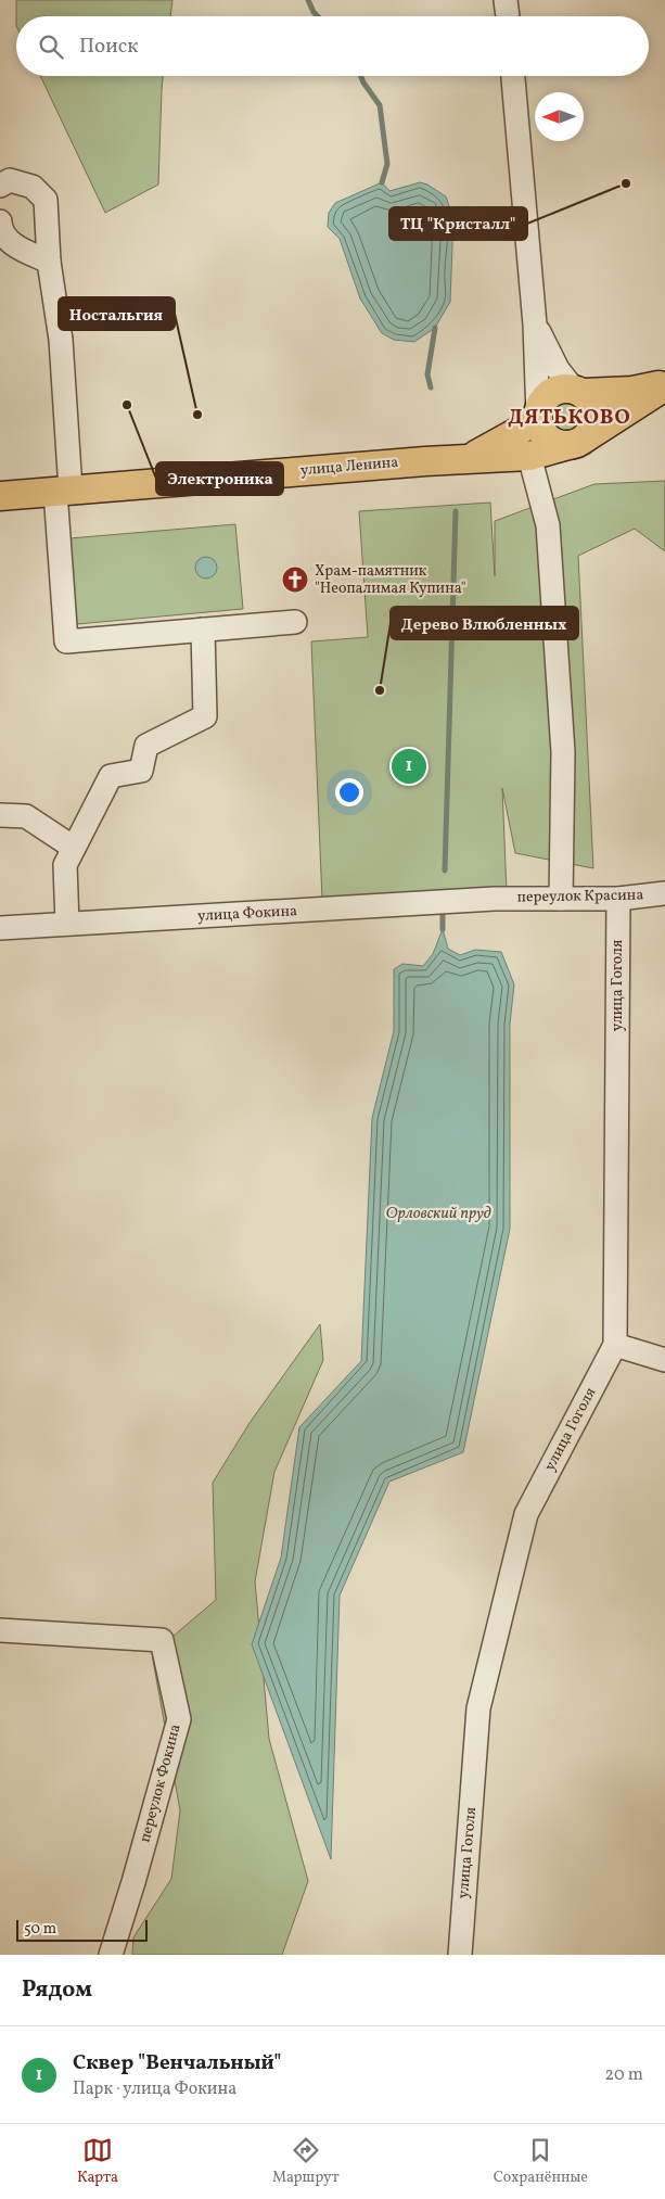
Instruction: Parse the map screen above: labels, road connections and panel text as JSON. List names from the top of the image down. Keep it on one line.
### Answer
{"streets":{"main road":["улица Ленина"],"street":["переулок Красина","улица Фокина","улица Гоголя","переулок Фокина"]},"crossings":[["переулок Красина","улица Фокина"],["переулок Красина","улица Гоголя"]],"districts":["ДЯТЬКОВО"],"water":["Орловский пруд"],"places":{"other":["ТЦ \"Кристалл\"","Электроника","Ностальгия","Дерево Влюбленных"],"church":["Храм-памятник \"Неопалимая Купина\""]},"scale_bar":"50 m","north":"left","page":{"search":"Поиск","pins":"1","scale":"50 m","heading":"Рядом","list":[{"mark":"1","name":"Сквер \"Венчальный\"","note":"Парк · улица Фокина","value":"20 m"}],"nav":["Карта","Маршрут","Сохранённые"]}}
